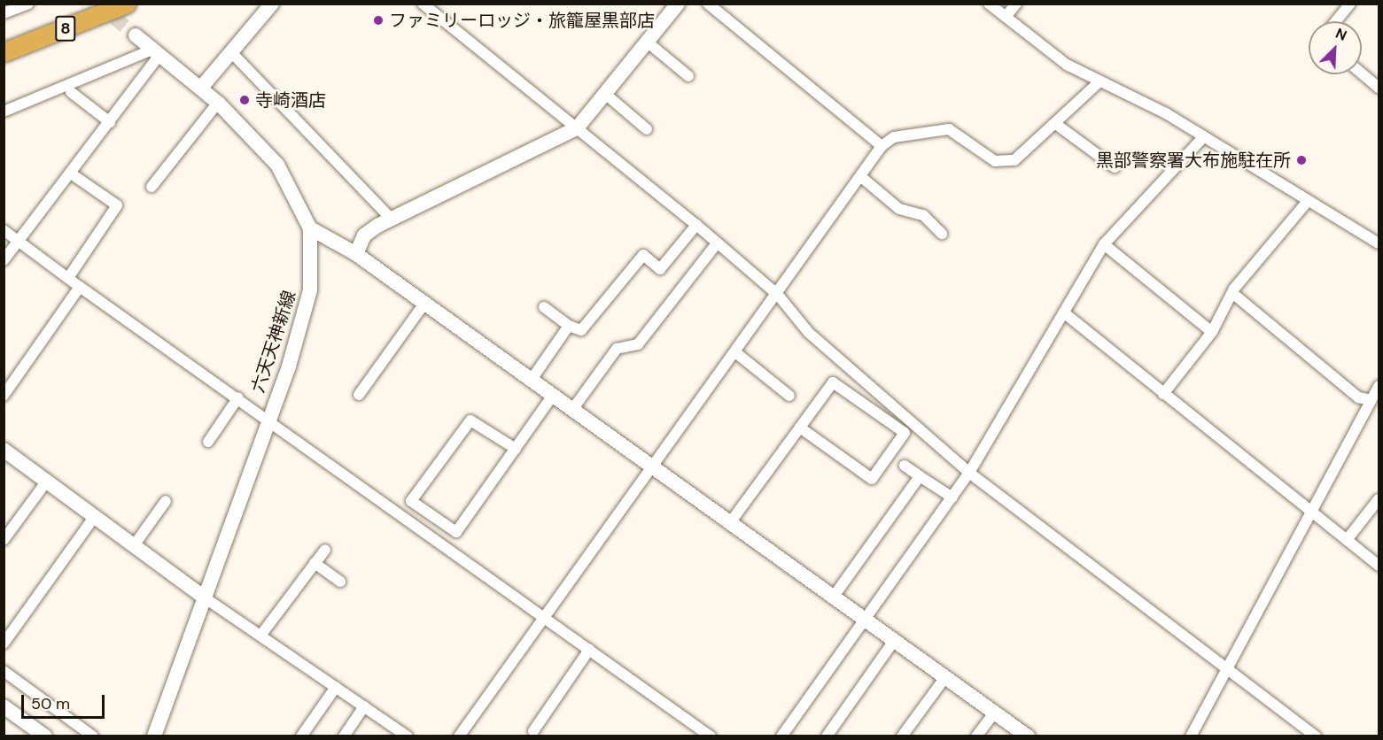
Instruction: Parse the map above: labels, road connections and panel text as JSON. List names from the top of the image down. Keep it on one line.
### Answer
{"streets":{"highway":["8"],"street":["六天天神新線"]},"places":["ファミリーロッジ・旅籠屋黒部店","寺崎酒店","黒部警察署大布施駐在所"],"scale_bar":"50 m","north":"top right"}
